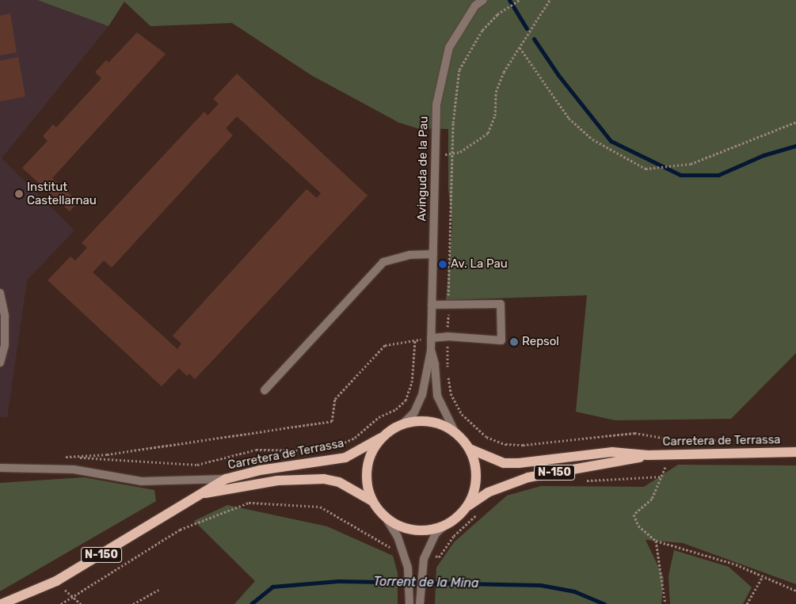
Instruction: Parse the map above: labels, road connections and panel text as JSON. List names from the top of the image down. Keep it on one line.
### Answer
{"streets":{"main road":["Carretera de Terrassa","N-150"],"street":["Avinguda de la Pau"]},"crossings":[["Avinguda de la Pau","Carretera de Terrassa"],["Avinguda de la Pau","N-150"],["Carretera de Terrassa","N-150"]],"water":["Torrent de la Mina"],"places":["Institut Castellarnau","Av. La Pau","Repsol"]}
